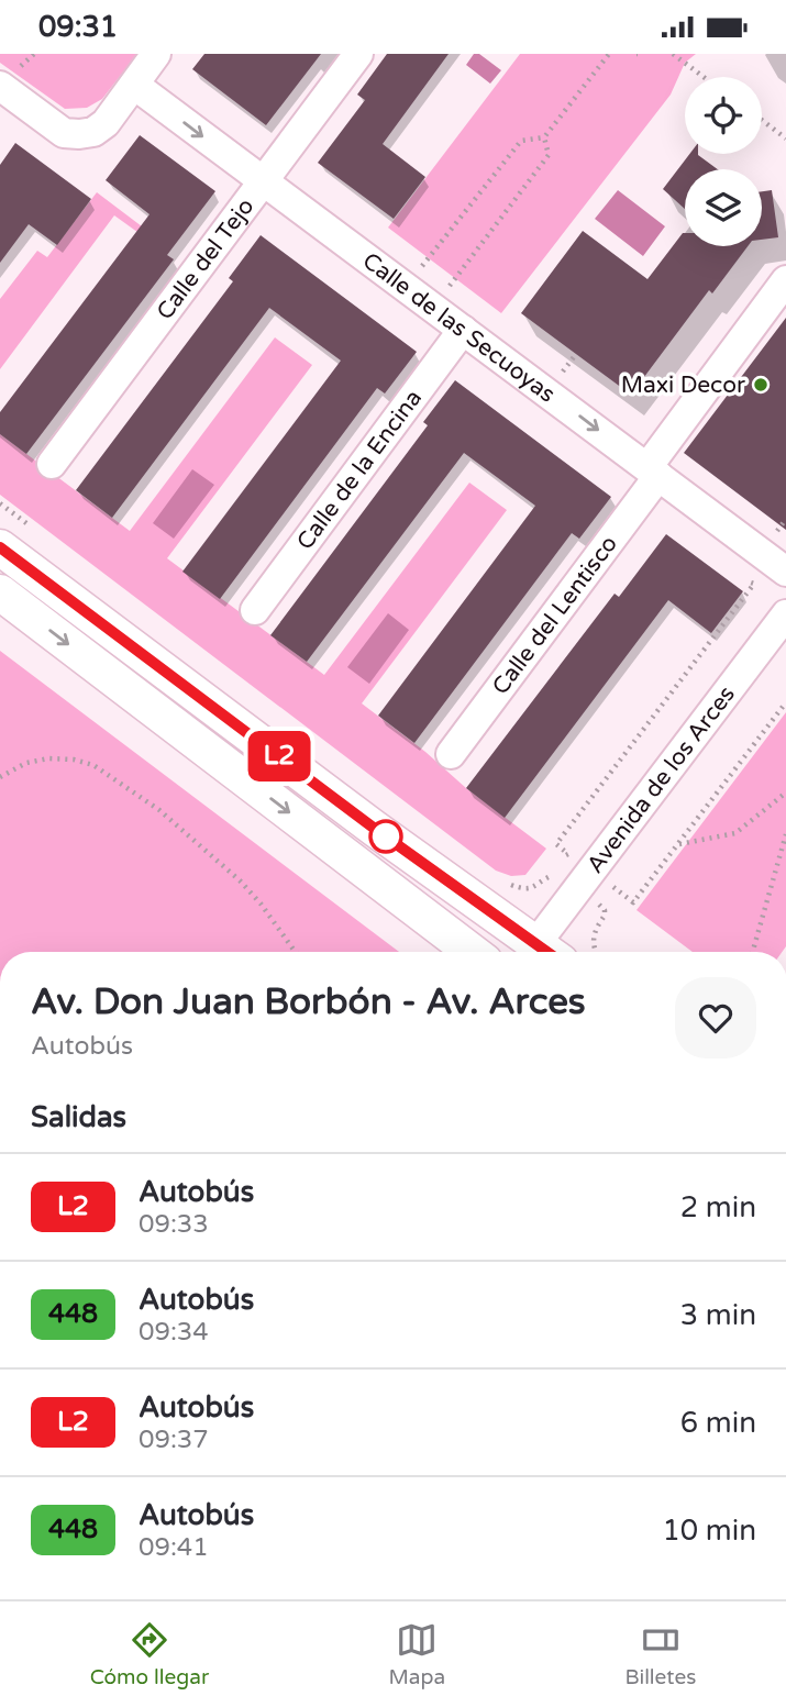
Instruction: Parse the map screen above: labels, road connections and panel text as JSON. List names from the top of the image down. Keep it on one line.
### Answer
{"streets":{"street":["Calle del Tejo","Calle de las Secuoyas","Calle de la Encina","Calle del Lentisco","Avenida de los Arces"]},"crossings":[["Calle del Tejo","Calle de las Secuoyas"],["Calle de las Secuoyas","Calle de la Encina"],["Calle de las Secuoyas","Calle del Lentisco"]],"one_way":["Calle de las Secuoyas"],"places":["Maxi Decor"],"lines":["bus line L2"],"page":{"status":"09:31","on_map":"L2","heading":[["Av. Don Juan Borbón - Av. Arces","Autobús"],"Salidas"],"list":[{"mark":"L2","name":"Autobús","note":"09:33","value":"2 min"},{"mark":"448","name":"Autobús","note":"09:34","value":"3 min"},{"mark":"L2","name":"Autobús","note":"09:37","value":"6 min"},{"mark":"448","name":"Autobús","note":"09:41","value":"10 min"}],"tabs":["Cómo llegar","Mapa","Billetes"]}}
